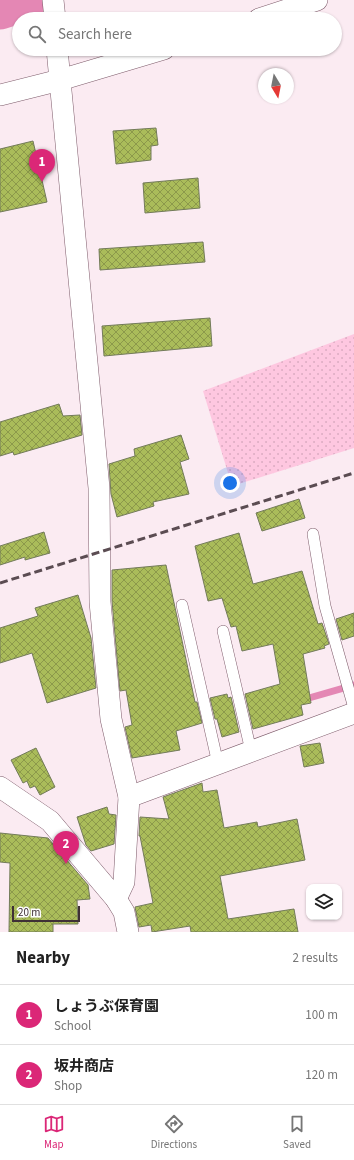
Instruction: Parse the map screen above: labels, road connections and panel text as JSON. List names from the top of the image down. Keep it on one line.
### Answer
{"scale_bar":"20 m","north":"bottom","page":{"search":"Search here","pins":["1","2"],"scale":"20 m","heading":["Nearby","2 results"],"list":[{"mark":"1","name":"しょうぶ保育園","note":"School","value":"100 m"},{"mark":"2","name":"坂井商店","note":"Shop","value":"120 m"}],"nav":["Map","Directions","Saved"]}}
